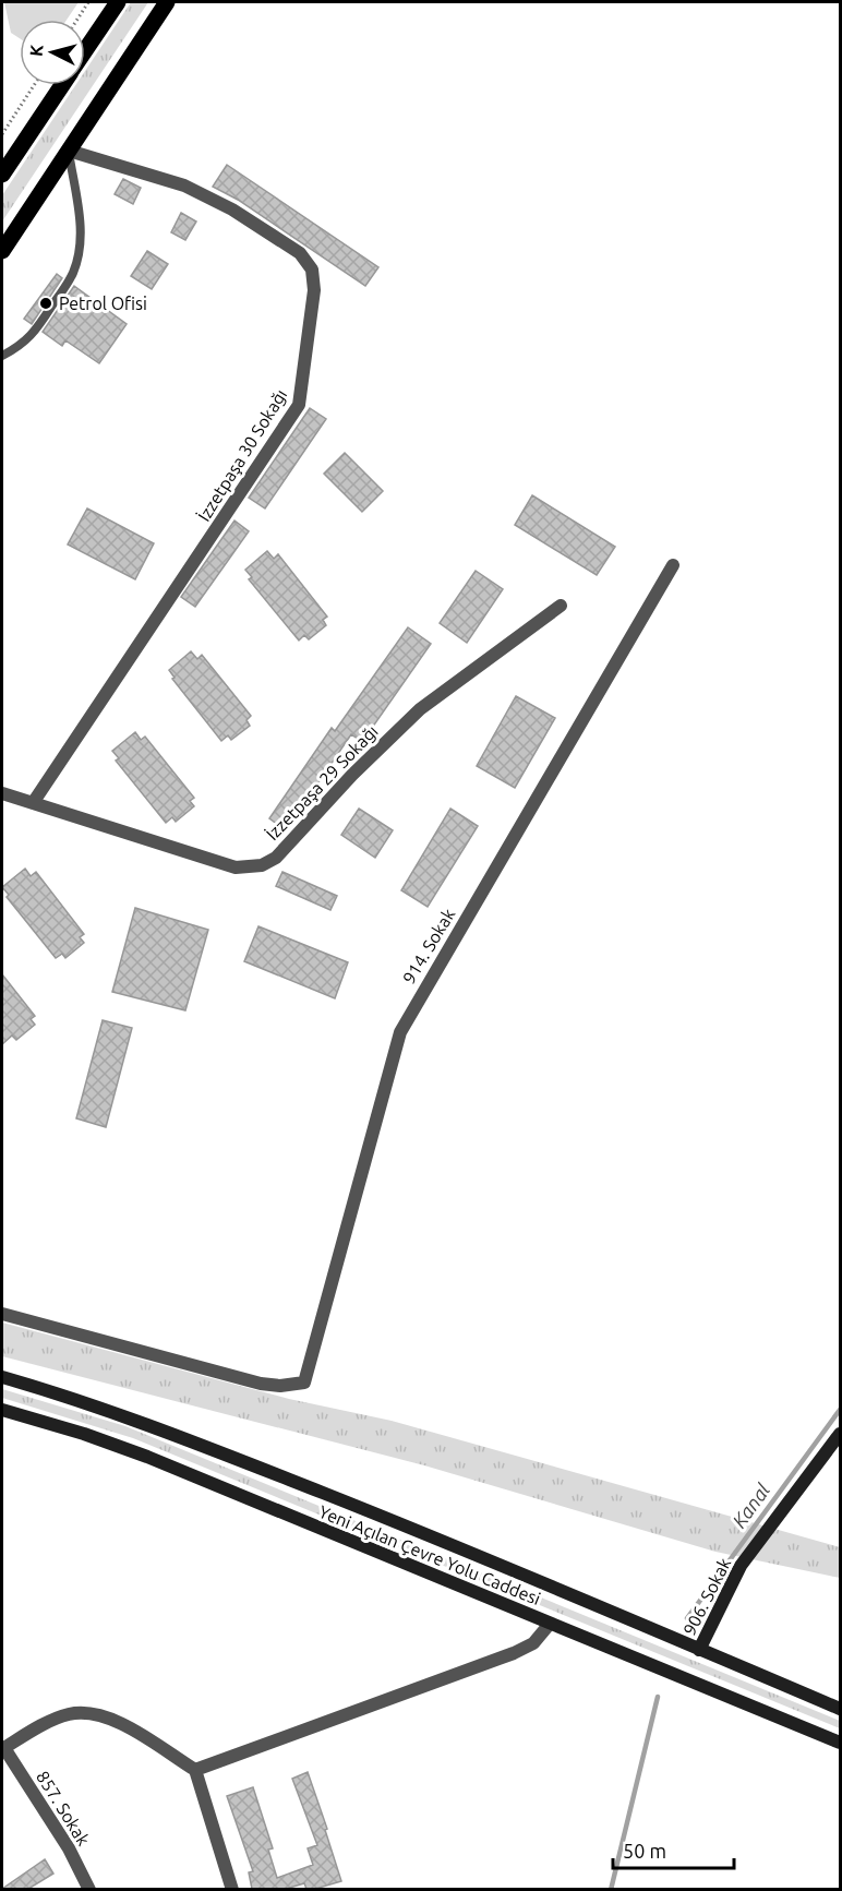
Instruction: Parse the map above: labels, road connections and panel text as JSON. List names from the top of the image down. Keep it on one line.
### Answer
{"streets":{"main road":["Yeni Açılan Çevre Yolu Caddesi","906. Sokak"],"street":["İzzetpaşa 30 Sokağı","İzzetpaşa 29 Sokağı","914. Sokak","857. Sokak"]},"crossings":[["İzzetpaşa 30 Sokağı","İzzetpaşa 29 Sokağı"],["Yeni Açılan Çevre Yolu Caddesi","906. Sokak"]],"water":["Kanal"],"places":["Petrol Ofisi"],"scale_bar":"50 m","north":"left"}
